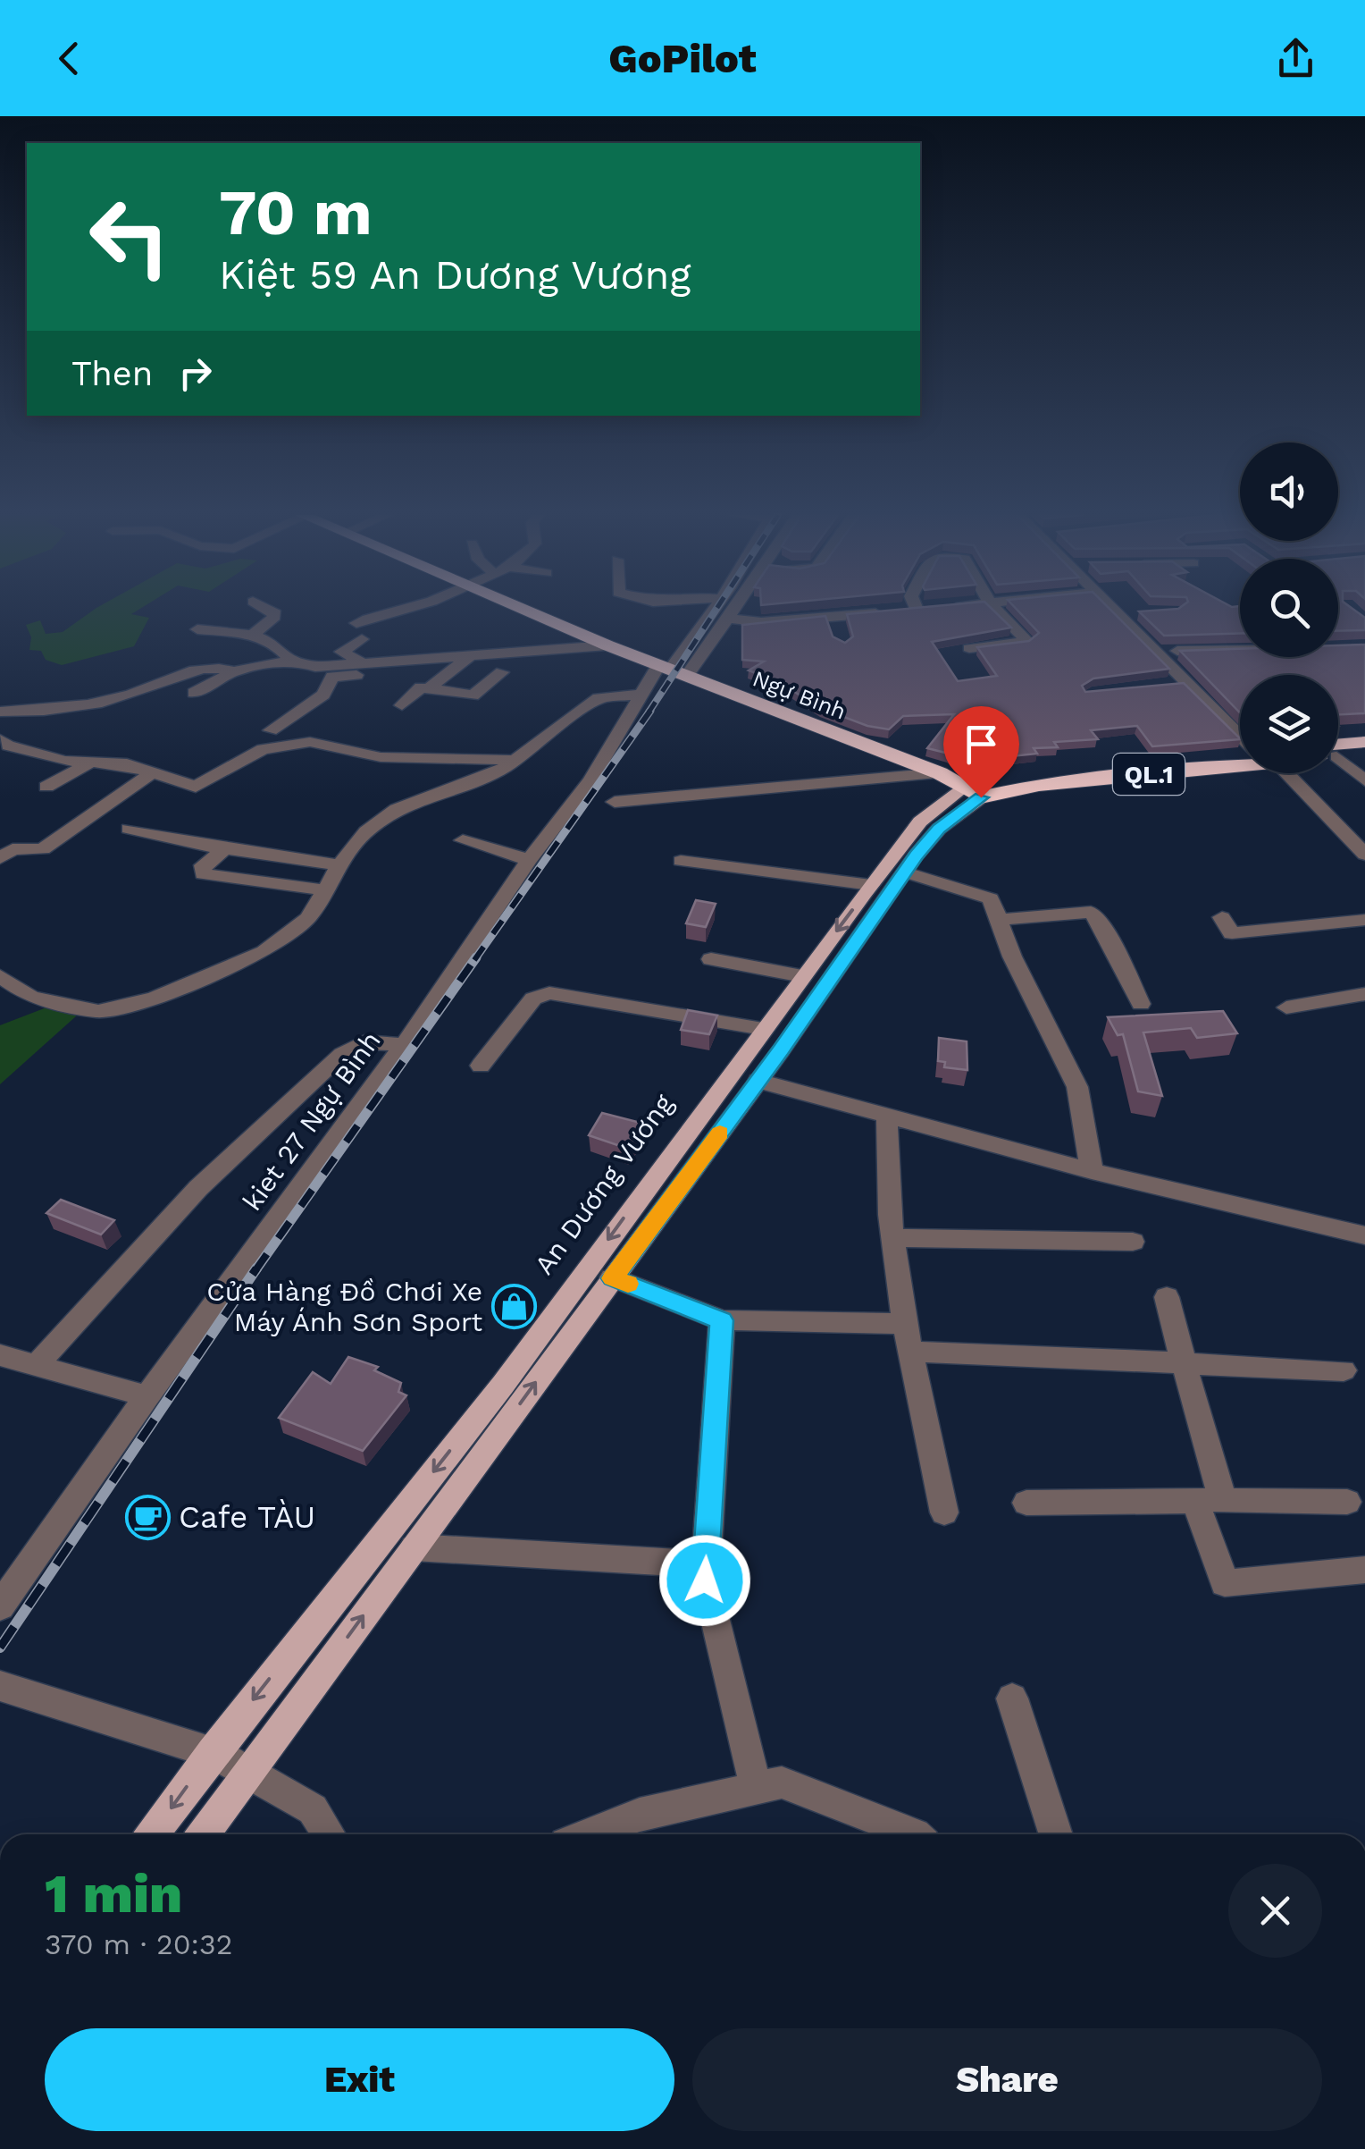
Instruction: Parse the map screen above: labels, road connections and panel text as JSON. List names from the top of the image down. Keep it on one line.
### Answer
{"streets":{"highway":["Ngự Bình","QL.1"],"main road":["An Dương Vương"],"street":["kiet 27 Ngự Bình"]},"crossings":[["Ngự Bình","QL.1"],["Ngự Bình","kiet 27 Ngự Bình"],["Ngự Bình","An Dương Vương"],["QL.1","An Dương Vương"]],"places":{"shop":["Cửa Hàng Đồ Chơi Xe Máy Ánh Sơn Sport"],"cafe":["Cafe TÀU"]},"page":{"header":"GoPilot","turn":["70 m","Kiệt 59 An Dương Vương"],"then":"Then","heading":["1 min","370 m · 20:32"],"buttons":["Exit","Share"]}}
